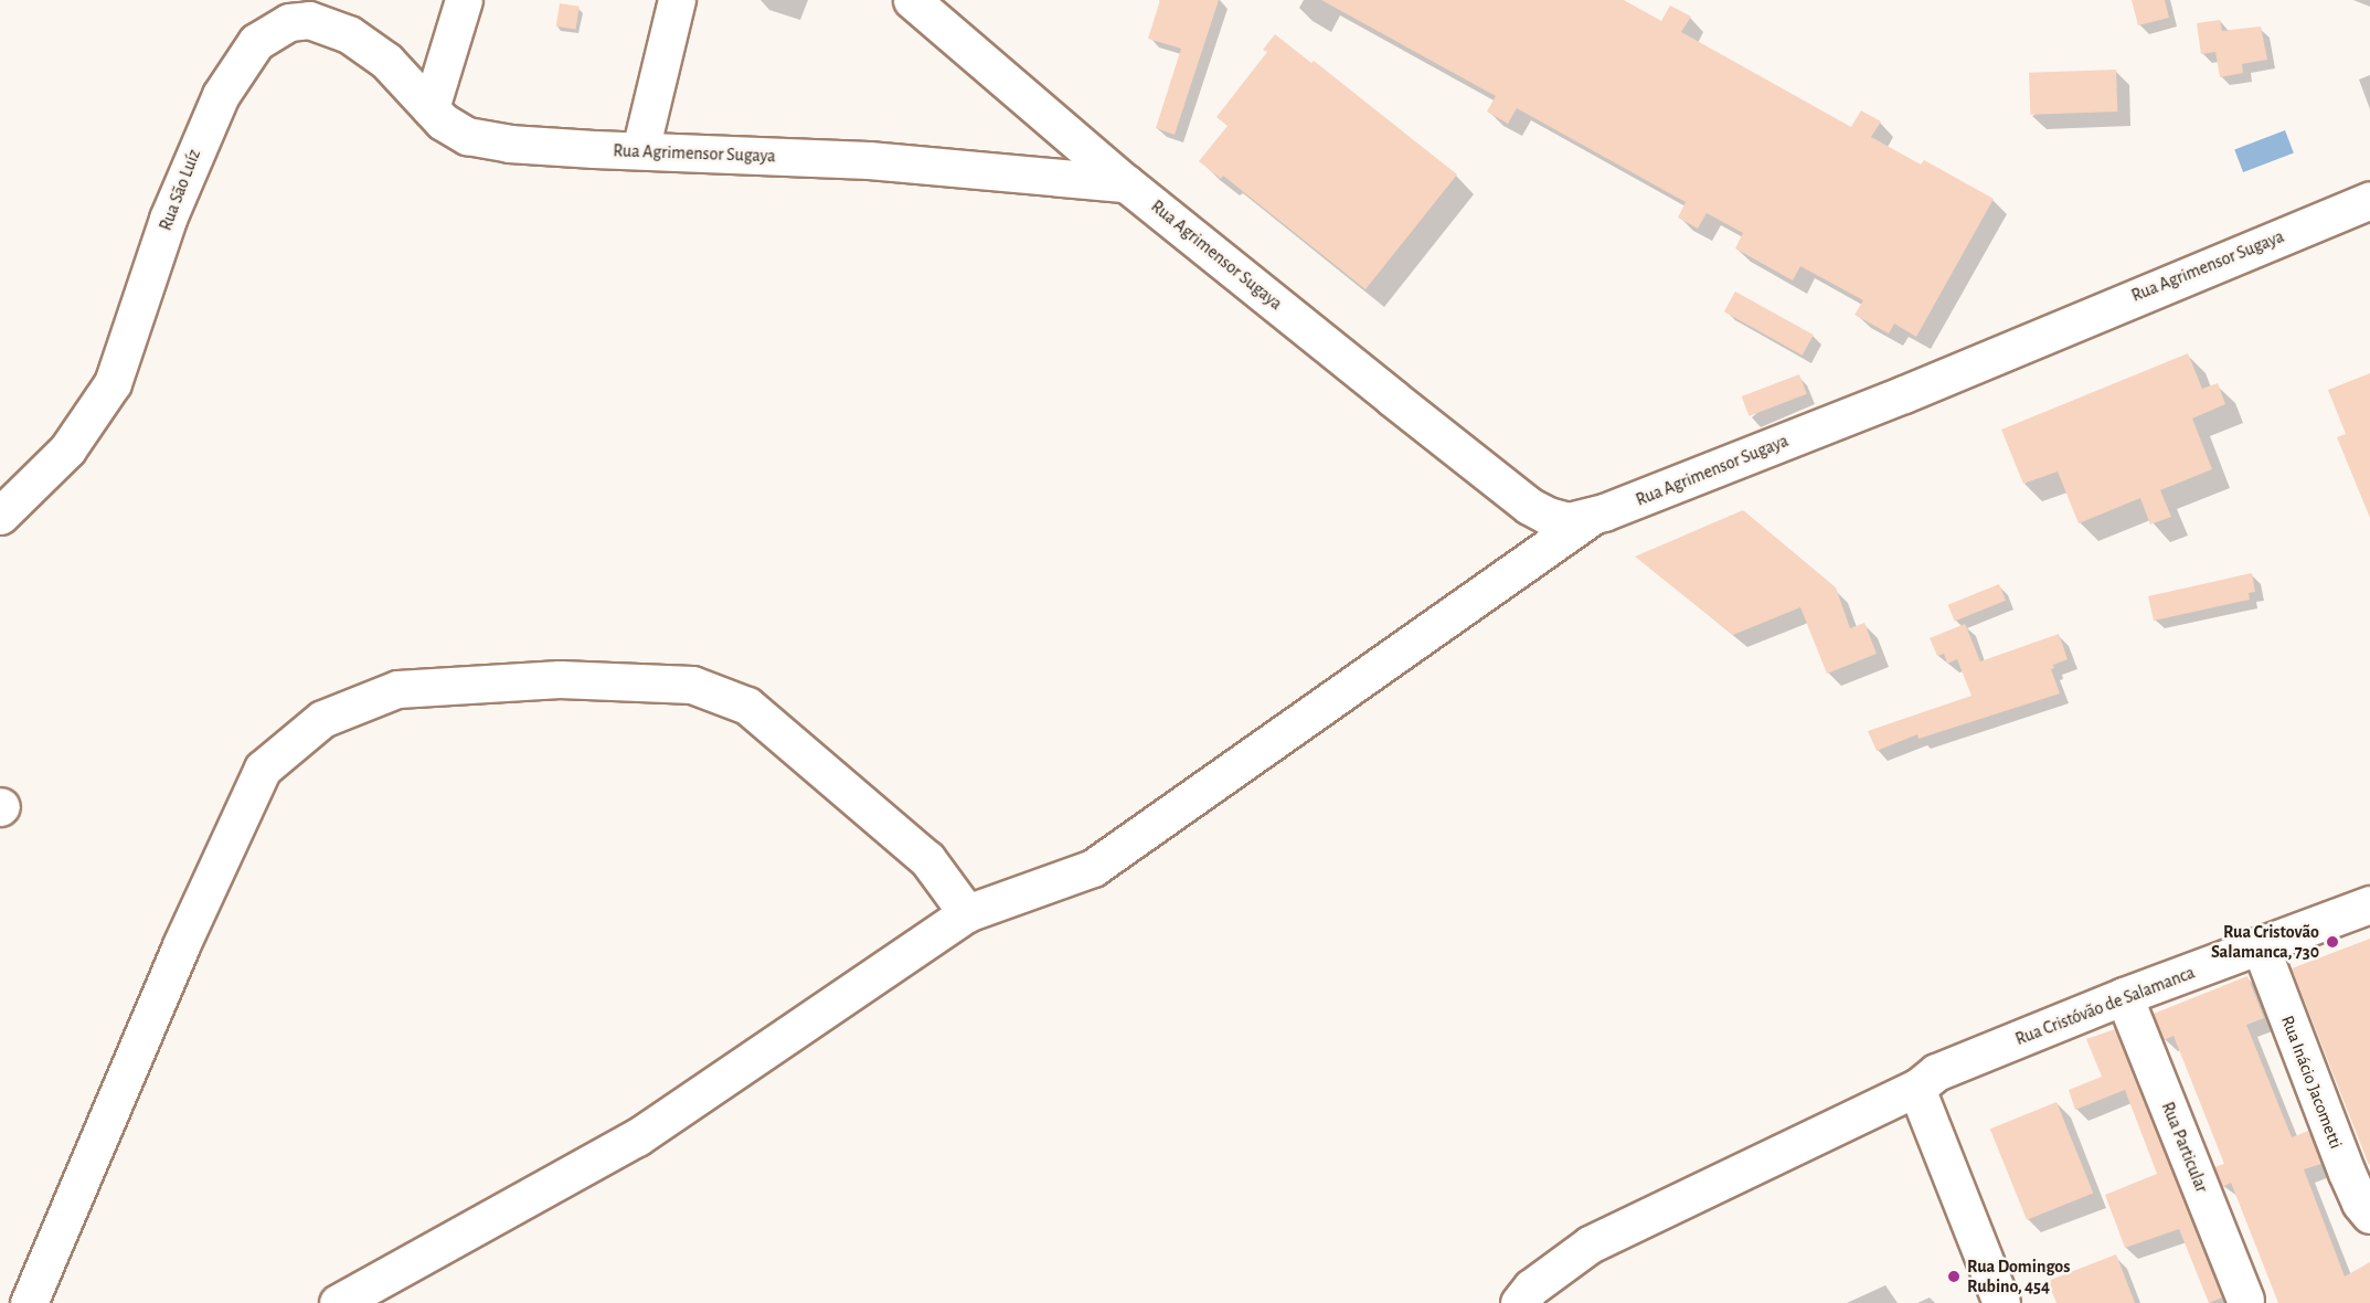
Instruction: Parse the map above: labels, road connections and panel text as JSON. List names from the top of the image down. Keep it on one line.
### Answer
{"streets":{"street":["Rua Agrimensor Sugaya","Rua São Luíz","Rua Cristóvão de Salamanca","Rua Inácio Jacometti","Rua Particular"]},"crossings":[["Rua Agrimensor Sugaya","Rua São Luíz"],["Rua Cristóvão de Salamanca","Rua Inácio Jacometti"],["Rua Cristóvão de Salamanca","Rua Particular"]],"places":["Rua Cristovão Salamanca, 730","Rua Domingos Rubino, 454"]}
